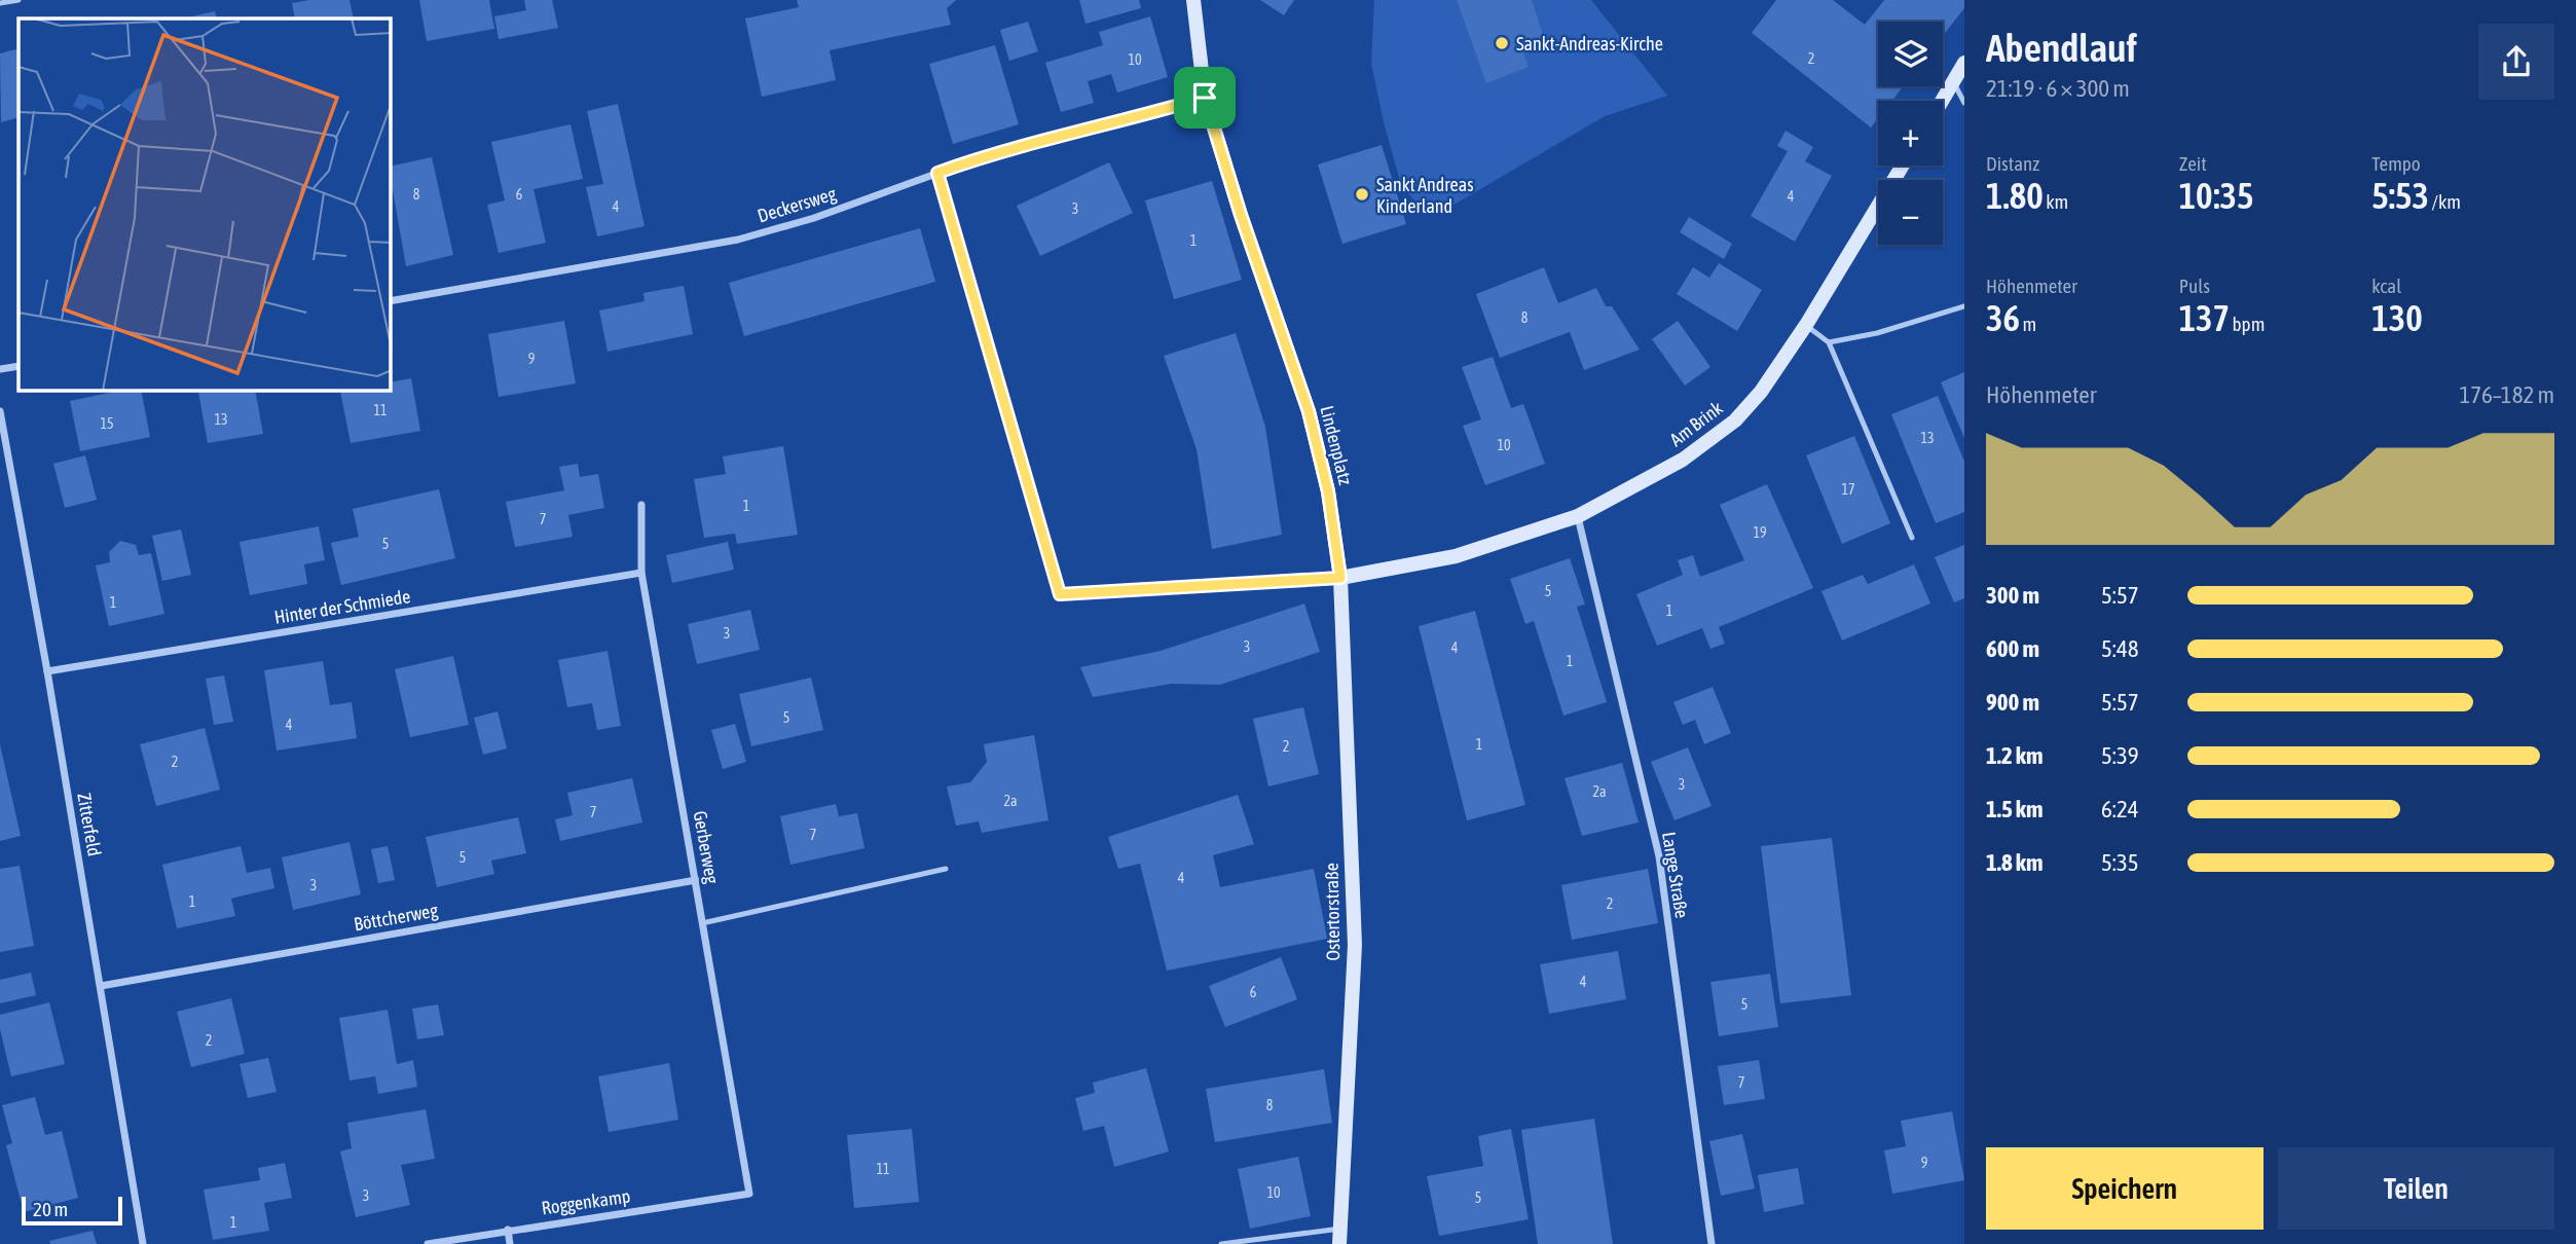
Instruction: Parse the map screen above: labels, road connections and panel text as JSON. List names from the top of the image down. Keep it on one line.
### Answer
{"streets":{"street":["Deckersweg","Am Brink","Lindenplatz","Hinter der Schmiede","Zitterfeld","Gerberweg","Lange Straße","Ostertorstraße","Böttcherweg","Roggenkamp"]},"crossings":[["Deckersweg","Lindenplatz"],["Am Brink","Lange Straße"],["Lindenplatz","Ostertorstraße"],["Hinter der Schmiede","Zitterfeld"],["Hinter der Schmiede","Gerberweg"],["Zitterfeld","Böttcherweg"],["Gerberweg","Böttcherweg"],["Gerberweg","Roggenkamp"]],"places":["Sankt-Andreas-Kirche","Sankt Andreas Kinderland"],"house_numbers":["2","10","8","6","4","4","3","1","8","9","11","13","15","13","10","17","1","7","19","5","5","1","1","3","3","4","1","5","4","1","2","2","3","2a","2a","7","7","5","4","3","1","2","4","6","5","2","7","8","9","11","10","3","5","1"],"scale_bar":"20 m","page":{"heading":["Abendlauf","21:19 · 6 × 300 m"],"map_buttons":["+","−"],"stats":[["Distanz","1.80 km"],["Zeit","10:35"],["Tempo","5:53 /km"],["Höhenmeter","36 m"],["Puls","137 bpm"],["kcal","130"]],"chart":["Höhenmeter","176–182 m"],"list":[{"name":"300 m","note":"5:57"},{"name":"600 m","note":"5:48"},{"name":"900 m","note":"5:57"},{"name":"1.2 km","note":"5:39"},{"name":"1.5 km","note":"6:24"},{"name":"1.8 km","note":"5:35"}],"buttons":["Speichern","Teilen"],"scale":"20 m"}}
